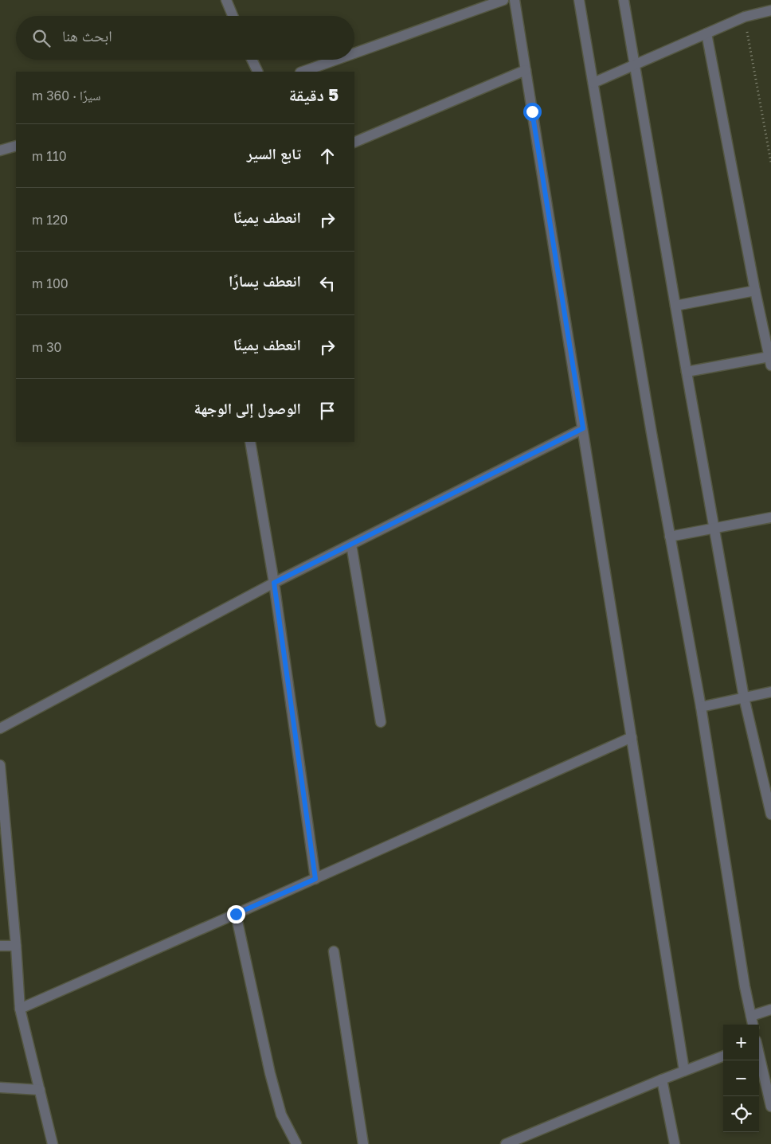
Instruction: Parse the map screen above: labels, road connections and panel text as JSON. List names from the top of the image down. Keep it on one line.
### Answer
{"page":{"search":"ابحث هنا","heading":["5 دقيقة","سيرًا · 360 m"],"list":[["تابع السير","110 m"],["انعطف يمينًا","120 m"],["انعطف يسارًا","100 m"],["انعطف يمينًا","30 m"],"الوصول إلى الوجهة"],"map_buttons":["+","−"]}}
